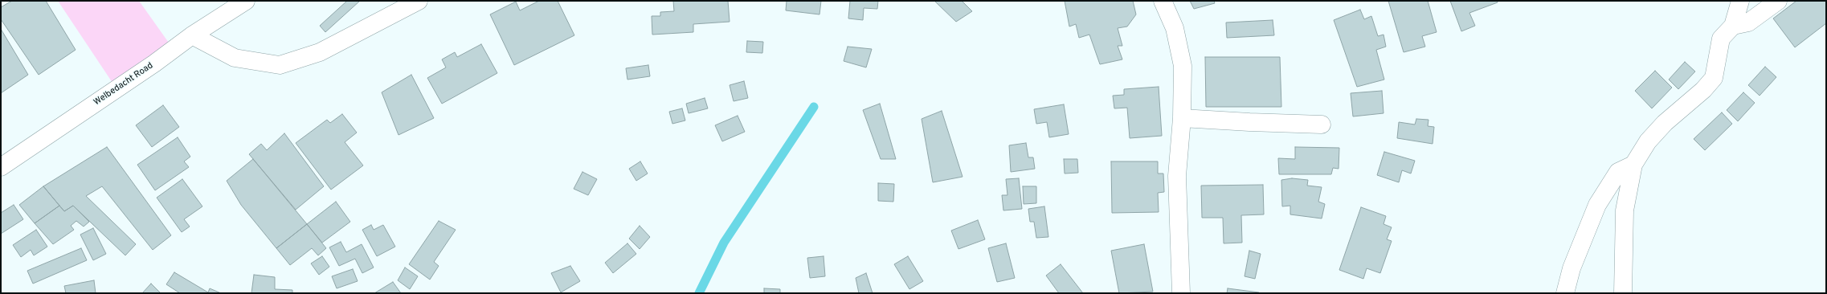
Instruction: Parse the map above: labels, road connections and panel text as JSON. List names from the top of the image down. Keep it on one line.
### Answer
{"streets":{"street":["Welbedacht Road"]}}
